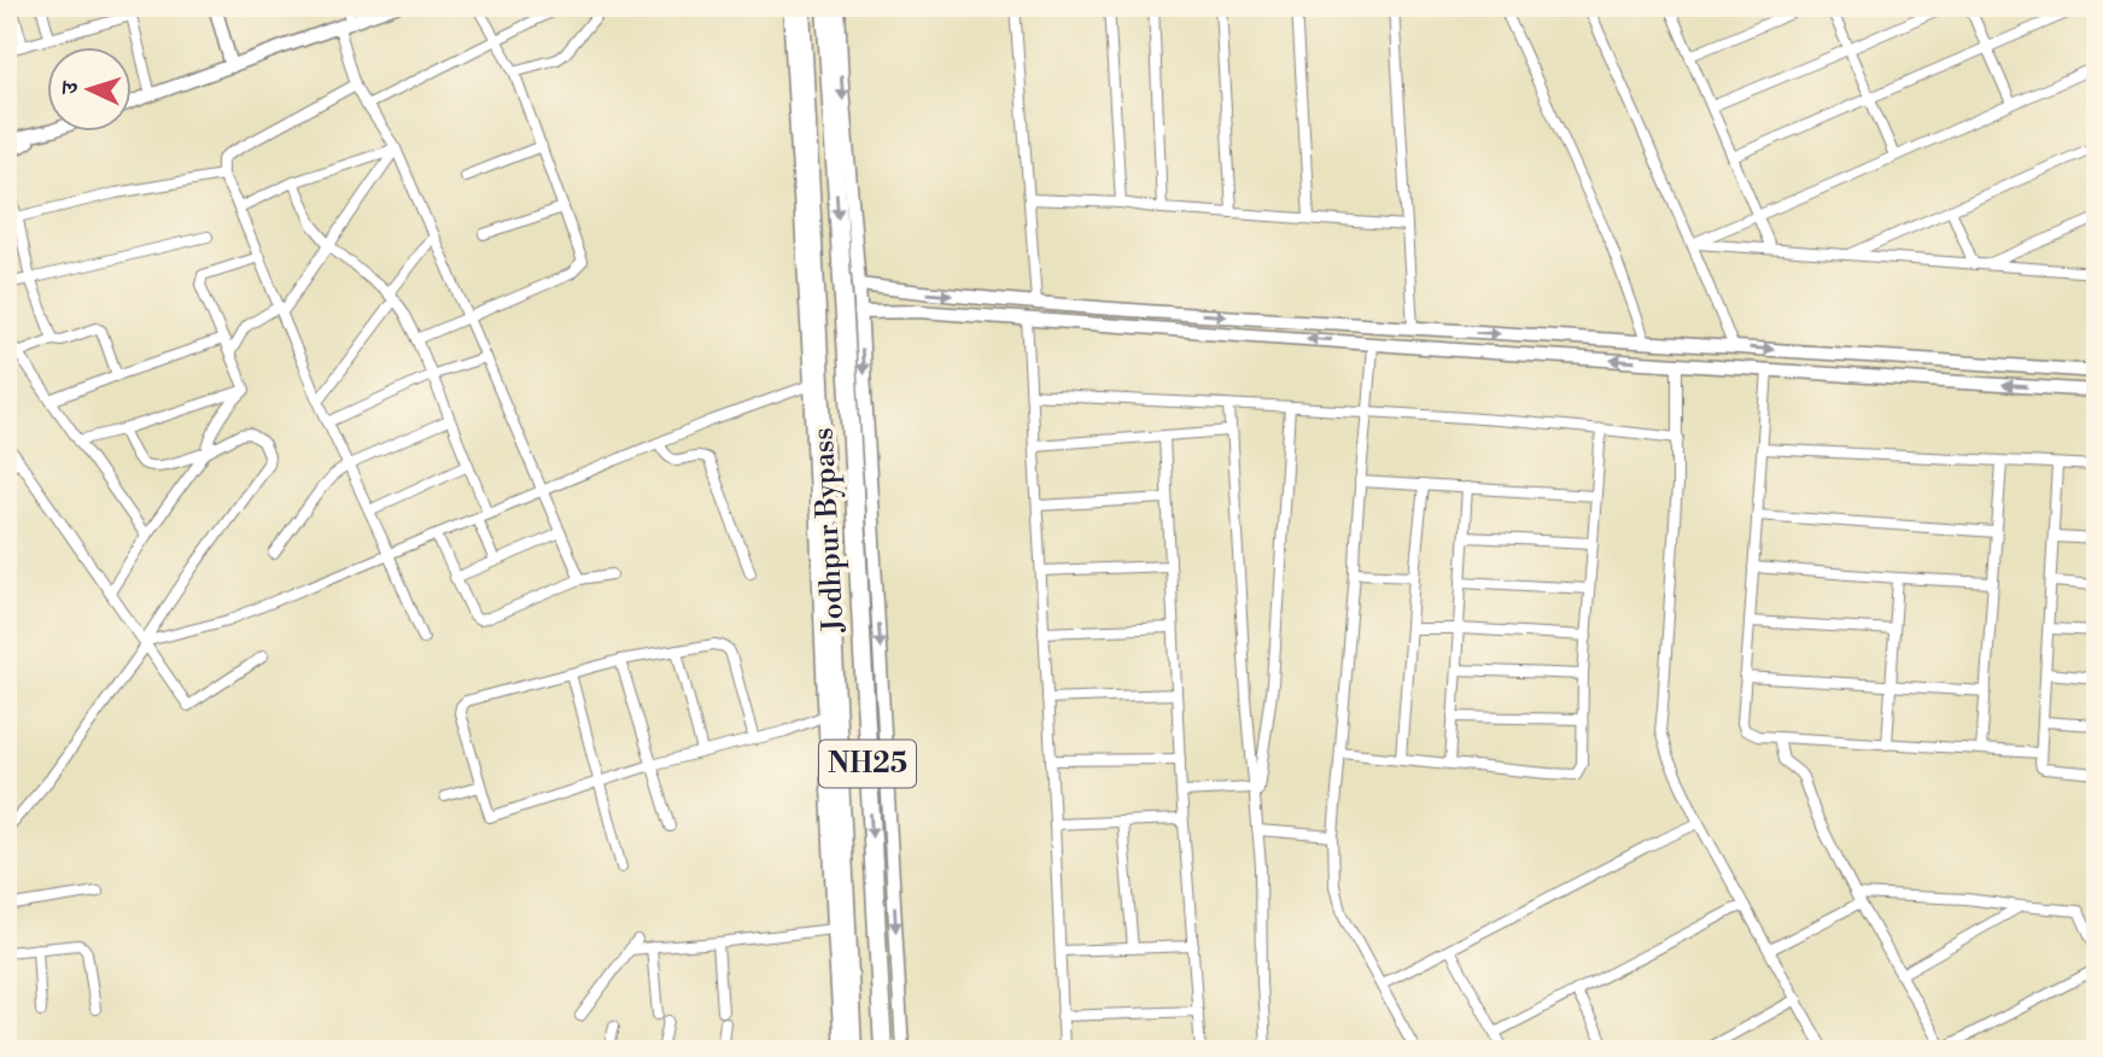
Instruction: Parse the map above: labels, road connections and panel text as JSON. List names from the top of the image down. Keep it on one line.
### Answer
{"streets":{"highway":["Jodhpur Bypass","NH25"]},"north":"left"}
